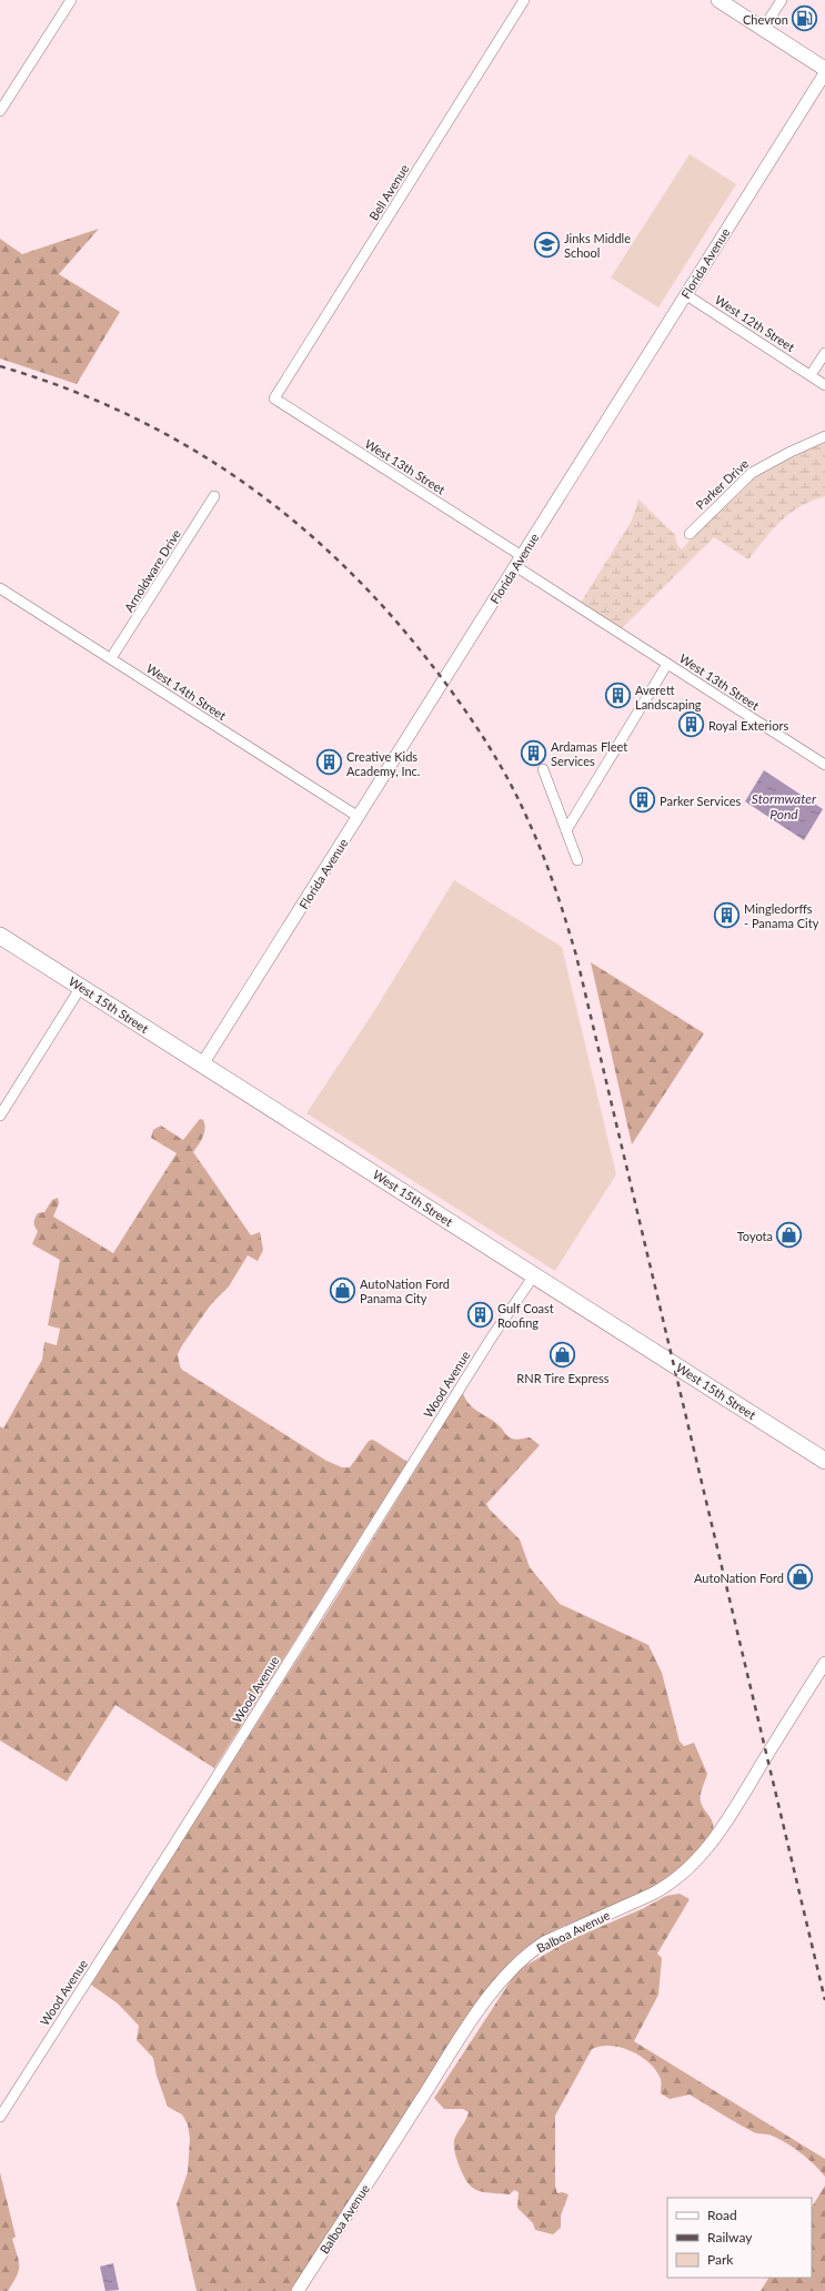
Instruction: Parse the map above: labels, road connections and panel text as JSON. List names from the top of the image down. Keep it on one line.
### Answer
{"streets":{"highway":["West 15th Street"],"street":["Bell Avenue","Florida Avenue","West 12th Street","West 13th Street","Parker Drive","Arnoldware Drive","West 14th Street","Wood Avenue","Balboa Avenue"]},"crossings":[["Bell Avenue","West 13th Street"],["Florida Avenue","West 12th Street"],["Florida Avenue","West 13th Street"],["Florida Avenue","West 14th Street"],["Florida Avenue","West 15th Street"],["Arnoldware Drive","West 14th Street"],["West 15th Street","Wood Avenue"]],"water":["Stormwater Pond"],"places":{"fuel station":["Chevron"],"school or university":["Jinks Middle School"],"building":["Averett Landscaping","Royal Exteriors","Ardamas Fleet Services","Creative Kids Academy, Inc.","Parker Services","Mingledorffs - Panama City","Gulf Coast Roofing"],"shop":["Toyota","AutoNation Ford Panama City","RNR Tire Express","AutoNation Ford"]},"legend":["Road","Railway","Park"]}
